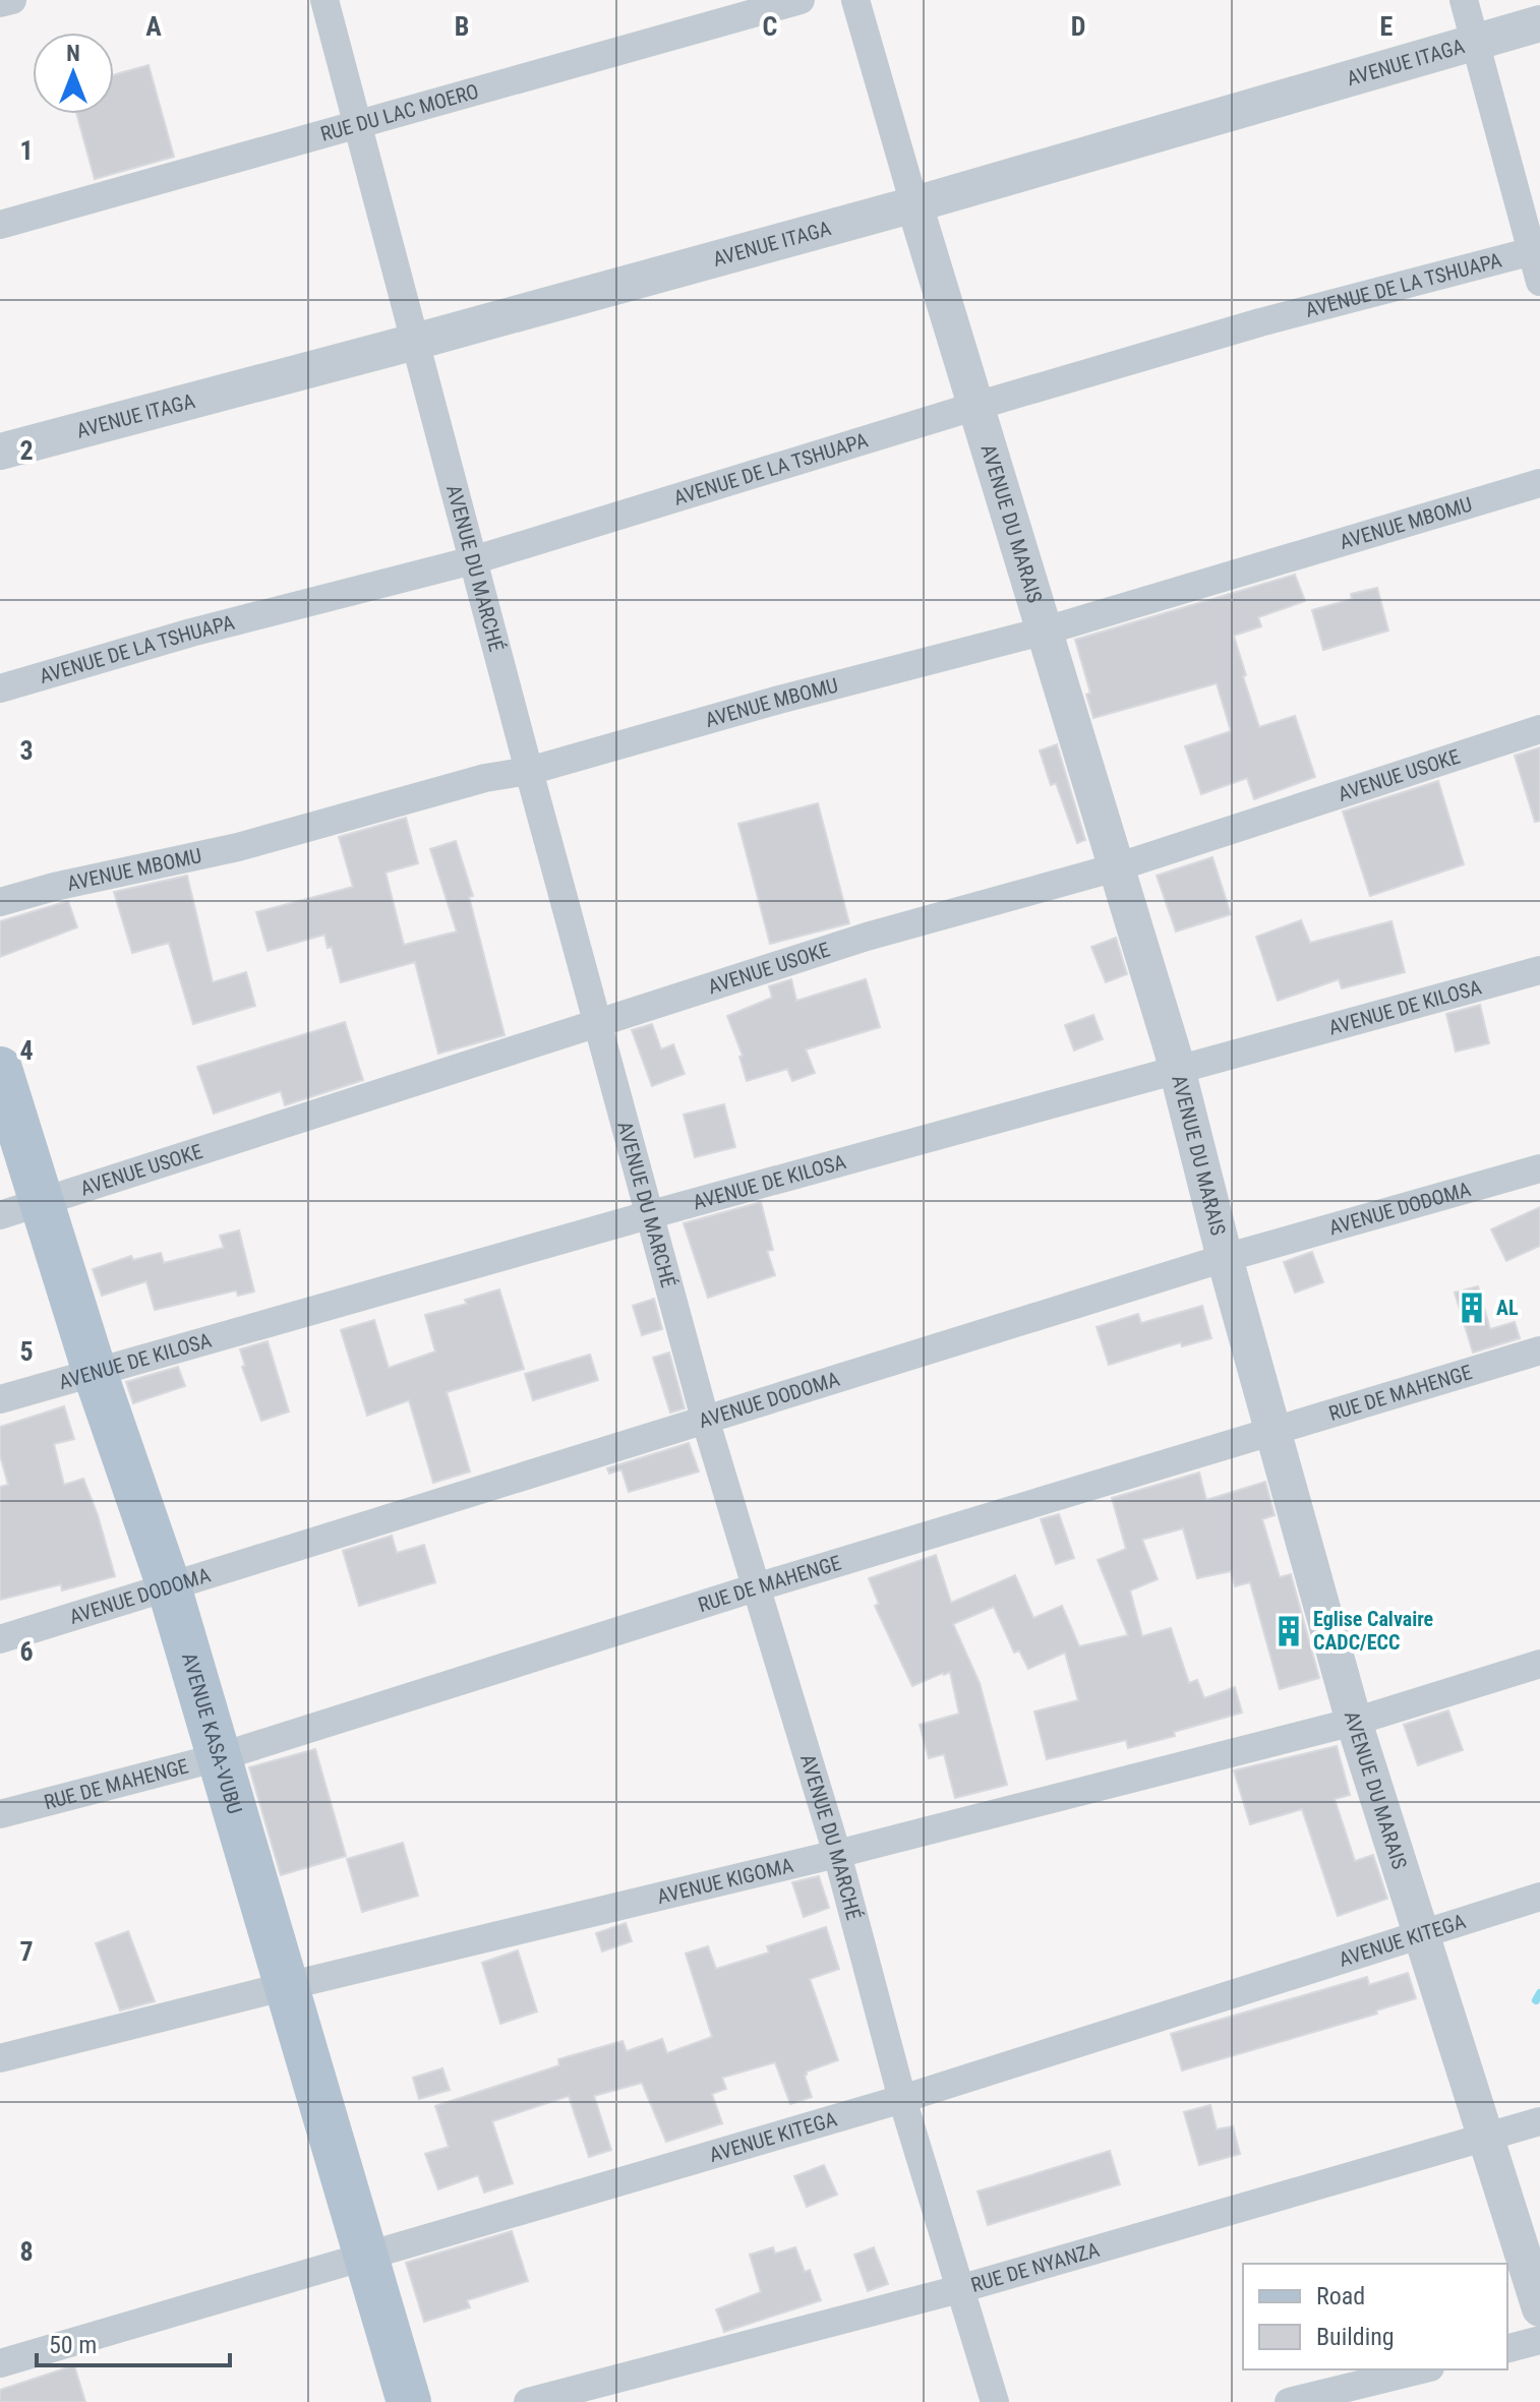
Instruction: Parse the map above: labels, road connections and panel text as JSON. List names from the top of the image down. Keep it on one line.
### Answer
{"streets":{"main road":["AVENUE KASA-VUBU"],"street":["AVENUE ITAGA","RUE DU LAC MOERO","AVENUE DE LA TSHUAPA","AVENUE DU MARAIS","AVENUE MBOMU","AVENUE DU MARCHÉ","AVENUE USOKE","AVENUE DE KILOSA","AVENUE DODOMA","RUE DE MAHENGE","AVENUE KIGOMA","AVENUE KITEGA","RUE DE NYANZA"]},"crossings":[["AVENUE ITAGA","AVENUE DU MARAIS"],["AVENUE ITAGA","AVENUE DU MARCHÉ"],["RUE DU LAC MOERO","AVENUE DU MARCHÉ"],["AVENUE DE LA TSHUAPA","AVENUE DU MARAIS"],["AVENUE DE LA TSHUAPA","AVENUE DU MARCHÉ"],["AVENUE DU MARAIS","AVENUE MBOMU"],["AVENUE DU MARAIS","AVENUE USOKE"],["AVENUE DU MARAIS","AVENUE DE KILOSA"],["AVENUE DU MARAIS","AVENUE DODOMA"],["AVENUE DU MARAIS","RUE DE MAHENGE"],["AVENUE DU MARAIS","AVENUE KIGOMA"],["AVENUE DU MARAIS","AVENUE KITEGA"],["AVENUE DU MARAIS","RUE DE NYANZA"],["AVENUE MBOMU","AVENUE DU MARCHÉ"],["AVENUE DU MARCHÉ","AVENUE USOKE"],["AVENUE DU MARCHÉ","AVENUE DE KILOSA"],["AVENUE DU MARCHÉ","AVENUE DODOMA"],["AVENUE DU MARCHÉ","RUE DE MAHENGE"],["AVENUE DU MARCHÉ","AVENUE KIGOMA"],["AVENUE DU MARCHÉ","AVENUE KITEGA"],["AVENUE DU MARCHÉ","RUE DE NYANZA"],["AVENUE USOKE","AVENUE KASA-VUBU"],["AVENUE DE KILOSA","AVENUE KASA-VUBU"],["AVENUE DODOMA","AVENUE KASA-VUBU"],["RUE DE MAHENGE","AVENUE KASA-VUBU"],["AVENUE KASA-VUBU","AVENUE KIGOMA"],["AVENUE KASA-VUBU","AVENUE KITEGA"]],"places":{"building":["AL","Eglise Calvaire CADC/ECC"]},"legend":["Road","Building"],"scale_bar":"50 m","north":"top","grid":{"columns":["A","B","C","D","E"],"rows":["1","2","3","4","5","6","7","8"]}}
